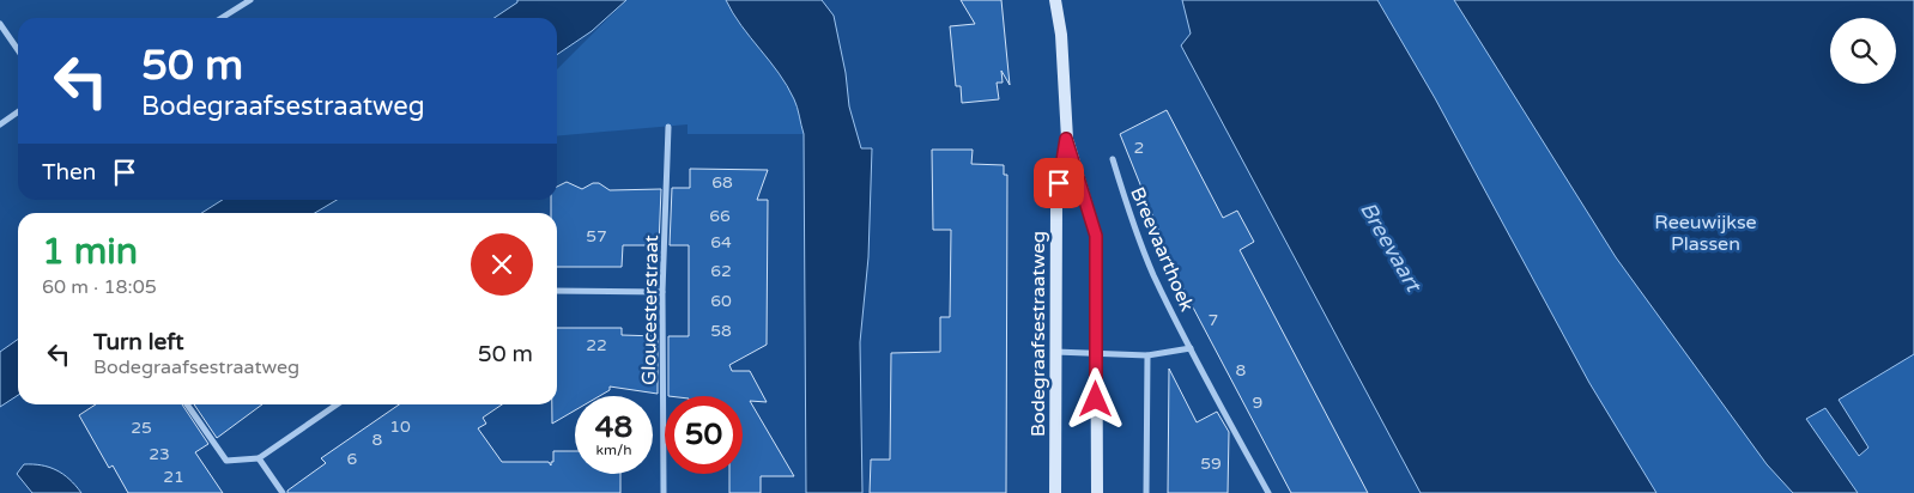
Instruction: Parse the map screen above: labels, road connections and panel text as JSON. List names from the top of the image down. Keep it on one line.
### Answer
{"streets":{"main road":["Bodegraafsestraatweg"],"street":["Breevaarthoek","Gloucesterstraat"]},"water":["Breevaart"],"parks":["Reeuwijkse Plassen"],"house_numbers":["2","68","66","57","64","62","60","7","58","22","8","9","10","25","8","23","6","59","21"],"page":{"turn":["50 m","Bodegraafsestraatweg"],"then":"Then","heading":["1 min","60 m · 18:05"],"list":[{"name":"Turn left","note":"Bodegraafsestraatweg","value":"50 m"}],"speed":"48 km/h","limit":"50"}}
